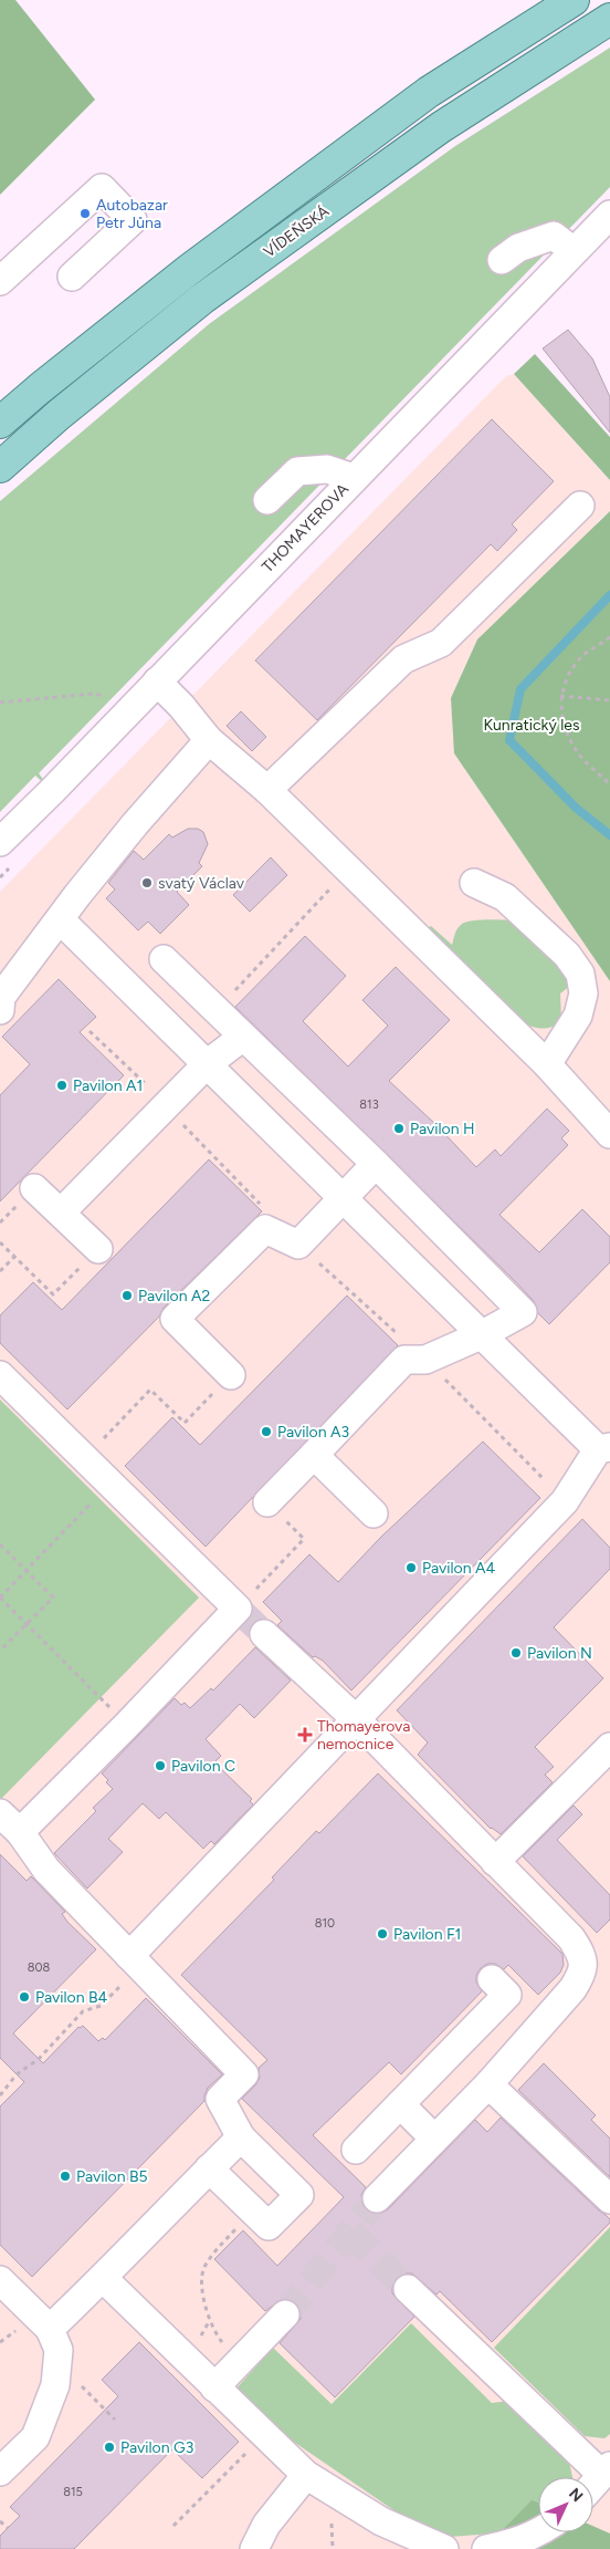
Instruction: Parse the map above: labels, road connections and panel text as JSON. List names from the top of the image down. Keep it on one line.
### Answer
{"streets":{"main road":["VÍDEŇSKÁ"],"street":["THOMAYEROVA"]},"parks":["Kunratický les"],"places":{"other":["Autobazar Petr Jůna","svatý Václav","Pavilon A1","Pavilon H","Pavilon A2","Pavilon A3","Pavilon A4","Pavilon N","Pavilon C","Pavilon F1","Pavilon B4","Pavilon B5","Pavilon G3"],"health":["Thomayerova nemocnice"]},"house_numbers":["813","810","808","815"],"north":"top right"}
